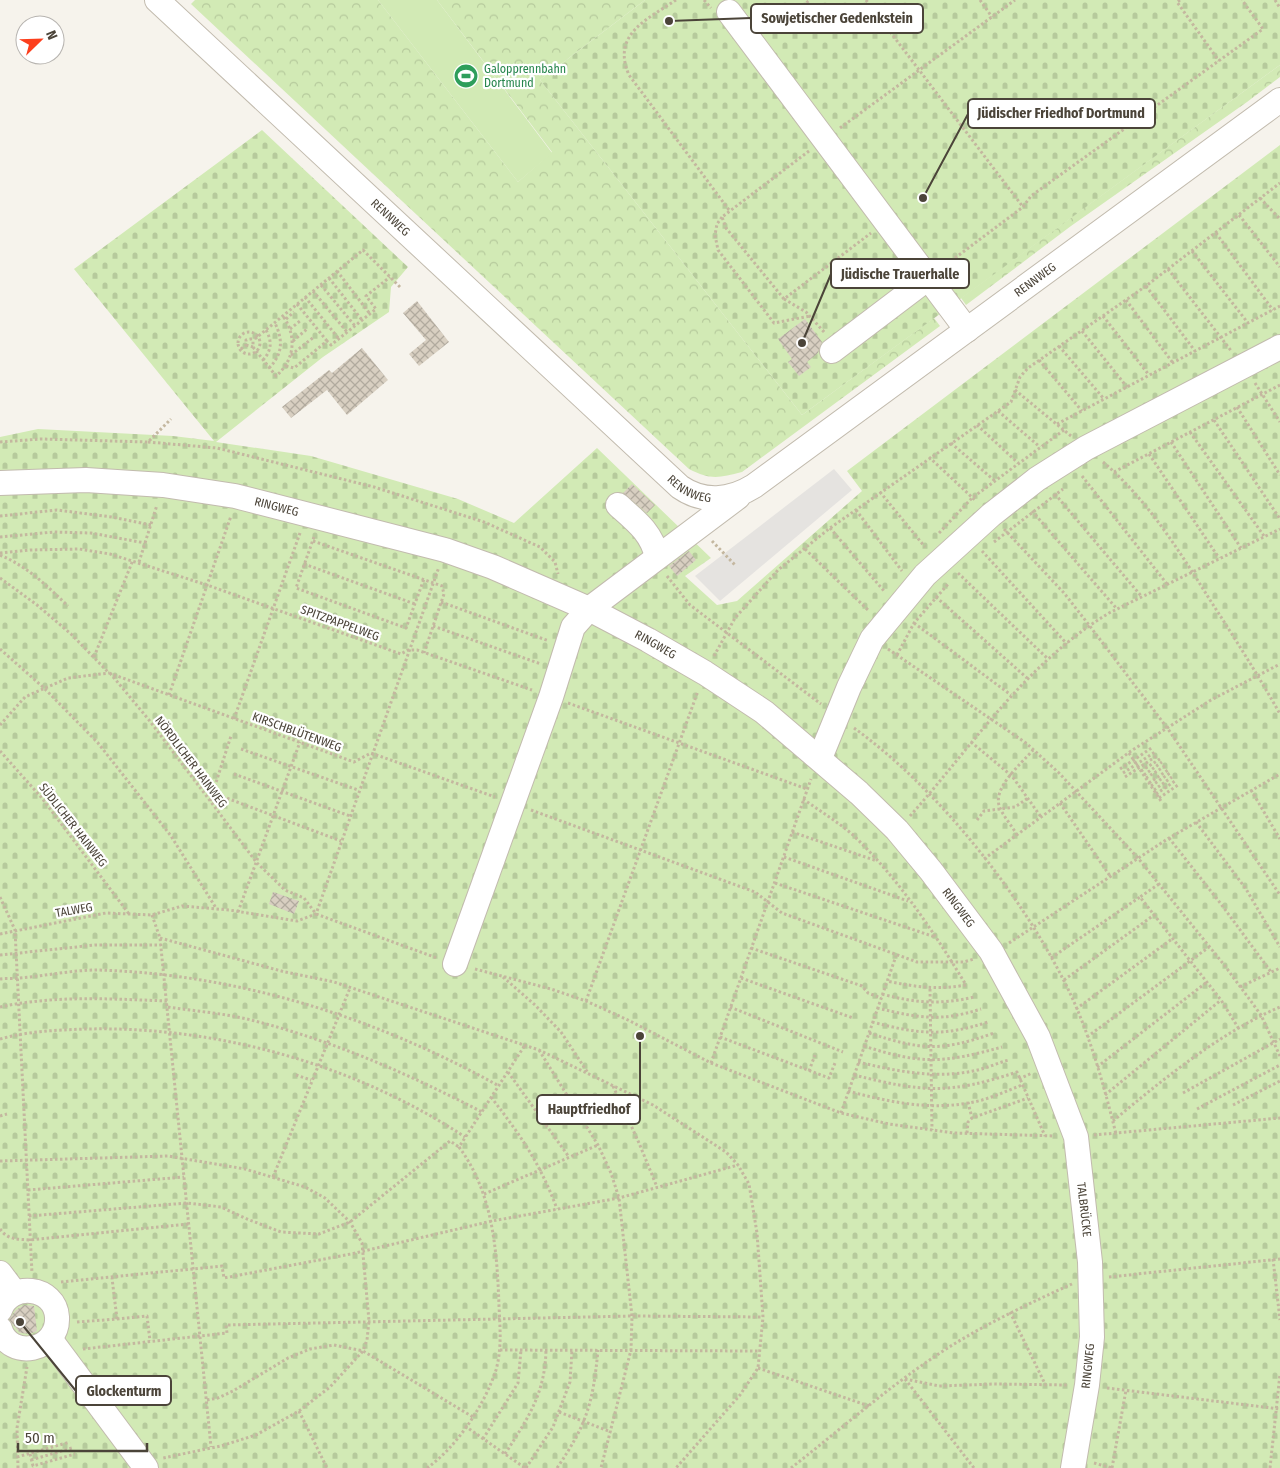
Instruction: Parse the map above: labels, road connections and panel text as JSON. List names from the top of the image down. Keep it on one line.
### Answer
{"streets":{"street":["RENNWEG","RINGWEG","TALBRÜCKE"],"path":["SPITZPAPPELWEG","KIRSCHBLÜTENWEG","NÖRDLICHER HAINWEG","SÜDLICHER HAINWEG","TALWEG"]},"crossings":[["RINGWEG","TALBRÜCKE"],["KIRSCHBLÜTENWEG","NÖRDLICHER HAINWEG"],["NÖRDLICHER HAINWEG","TALWEG"],["SÜDLICHER HAINWEG","TALWEG"]],"places":{"other":["Sowjetischer Gedenkstein","Jüdischer Friedhof Dortmund","Jüdische Trauerhalle","Hauptfriedhof","Glockenturm"],"sports":["Galopprennbahn Dortmund"]},"scale_bar":"50 m","north":"top right"}
